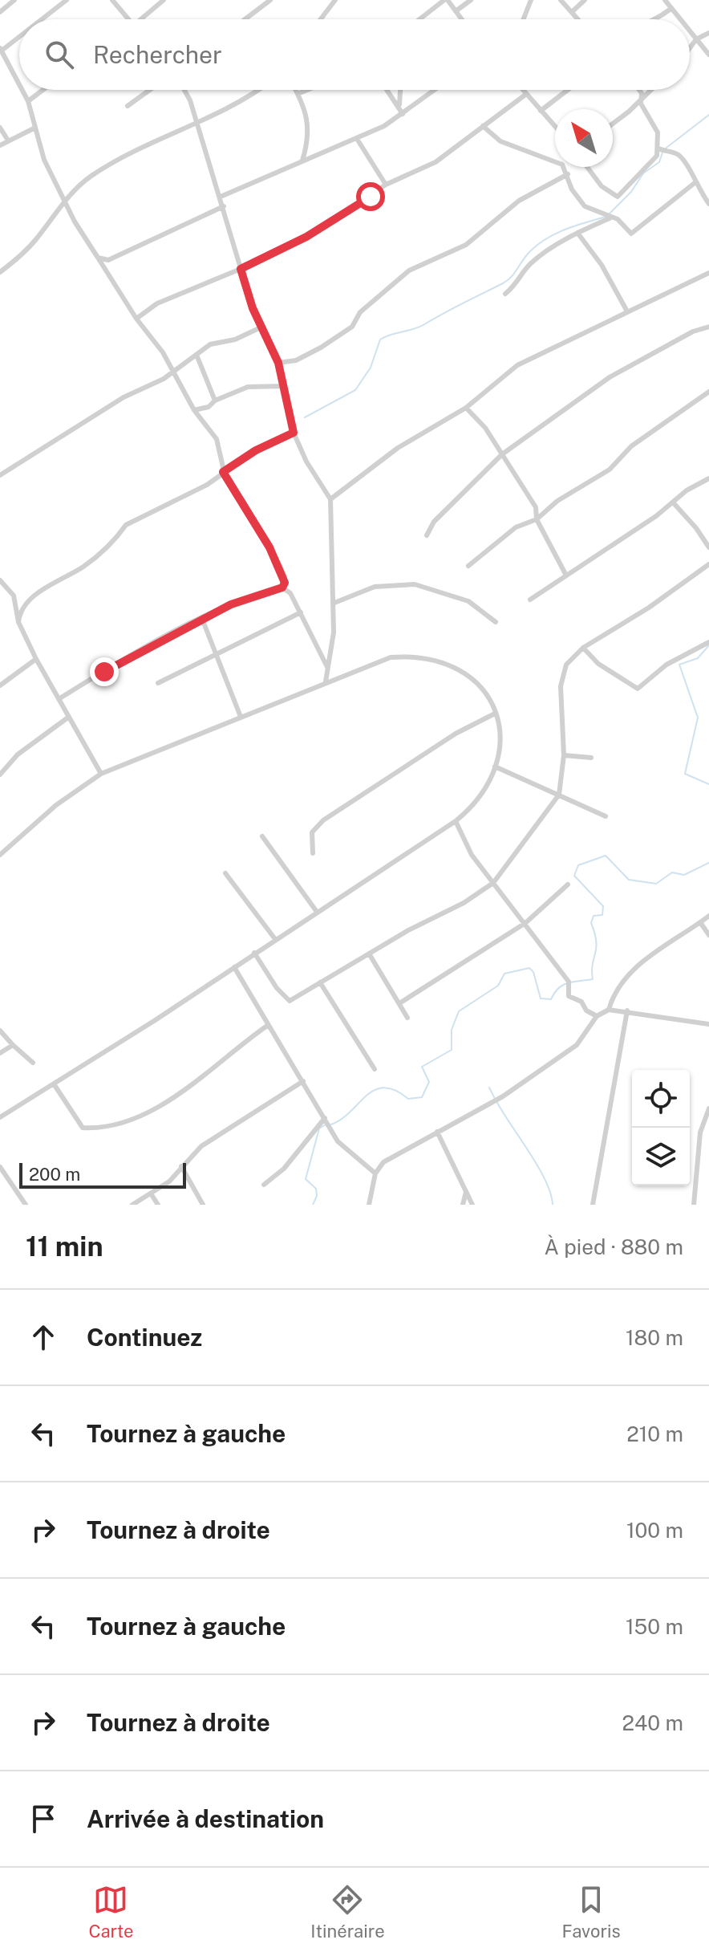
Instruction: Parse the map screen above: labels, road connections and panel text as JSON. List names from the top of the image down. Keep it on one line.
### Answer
{"scale_bar":"200 m","north":"top left","page":{"search":"Rechercher","scale":"200 m","heading":["11 min","À pied · 880 m"],"list":[["Continuez","180 m"],["Tournez à gauche","210 m"],["Tournez à droite","100 m"],["Tournez à gauche","150 m"],["Tournez à droite","240 m"],"Arrivée à destination"],"nav":["Carte","Itinéraire","Favoris"]}}
